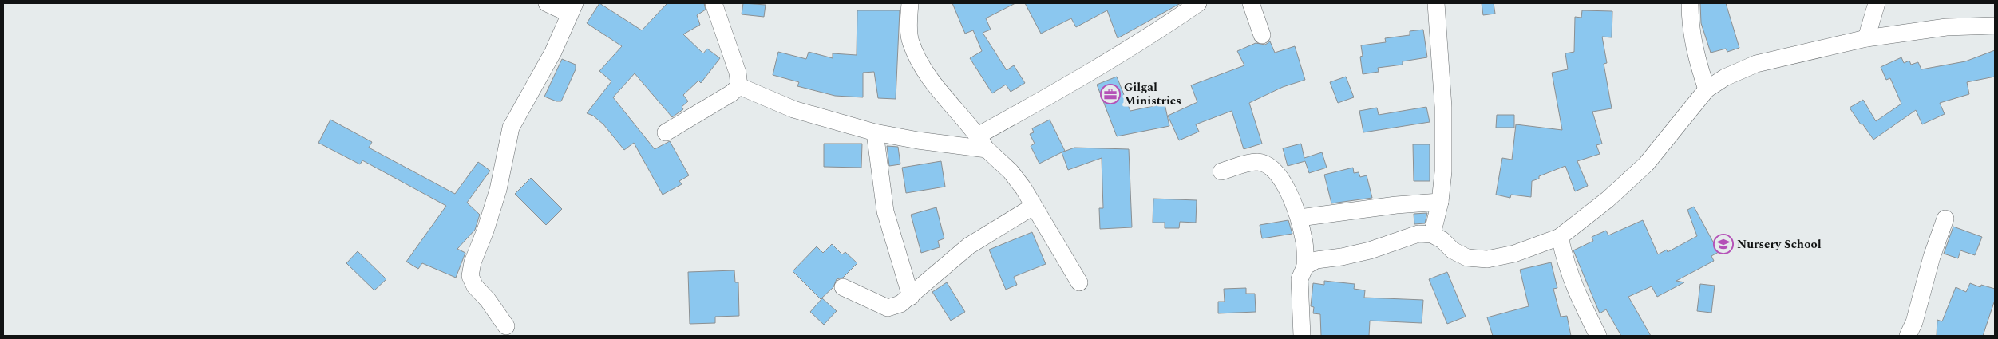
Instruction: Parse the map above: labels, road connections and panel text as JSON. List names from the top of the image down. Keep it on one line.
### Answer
{"places":{"office":["Gilgal Ministries"],"school or university":["Nursery School"]}}
